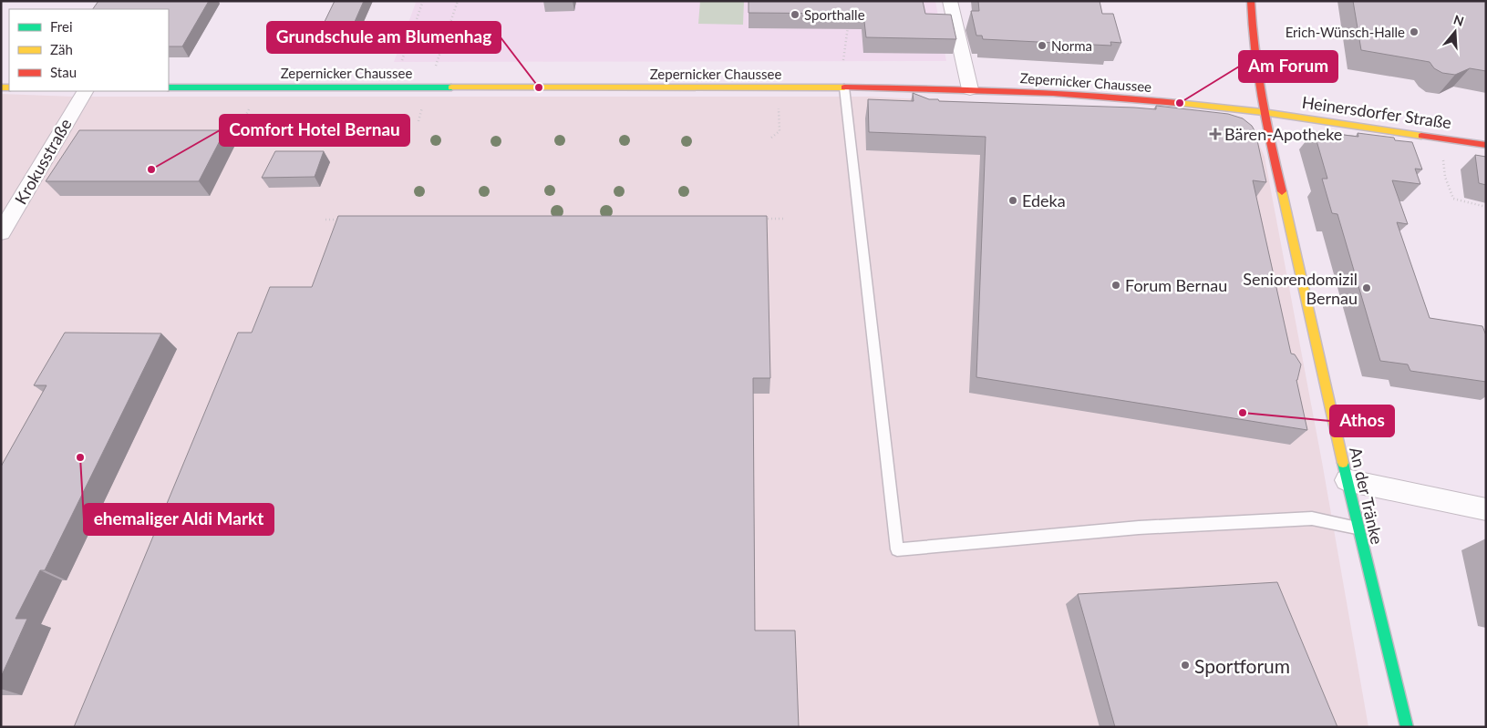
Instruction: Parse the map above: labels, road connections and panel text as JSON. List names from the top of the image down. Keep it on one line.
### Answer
{"streets":{"main road":["Zepernicker Chaussee","Heinersdorfer Straße","An der Tränke"],"street":["Krokusstraße"]},"crossings":[["Zepernicker Chaussee","Heinersdorfer Straße"],["Zepernicker Chaussee","An der Tränke"],["Heinersdorfer Straße","An der Tränke"]],"places":{"other":["Sporthalle","Erich-Wünsch-Halle","Norma","Grundschule am Blumenhag","Am Forum","Comfort Hotel Bernau","Edeka","Forum Bernau","Seniorendomizil Bernau","Athos","ehemaliger Aldi Markt","Sportforum"],"health":["Bären-Apotheke"]},"legend":["Frei","Zäh","Stau"],"north":"top"}
